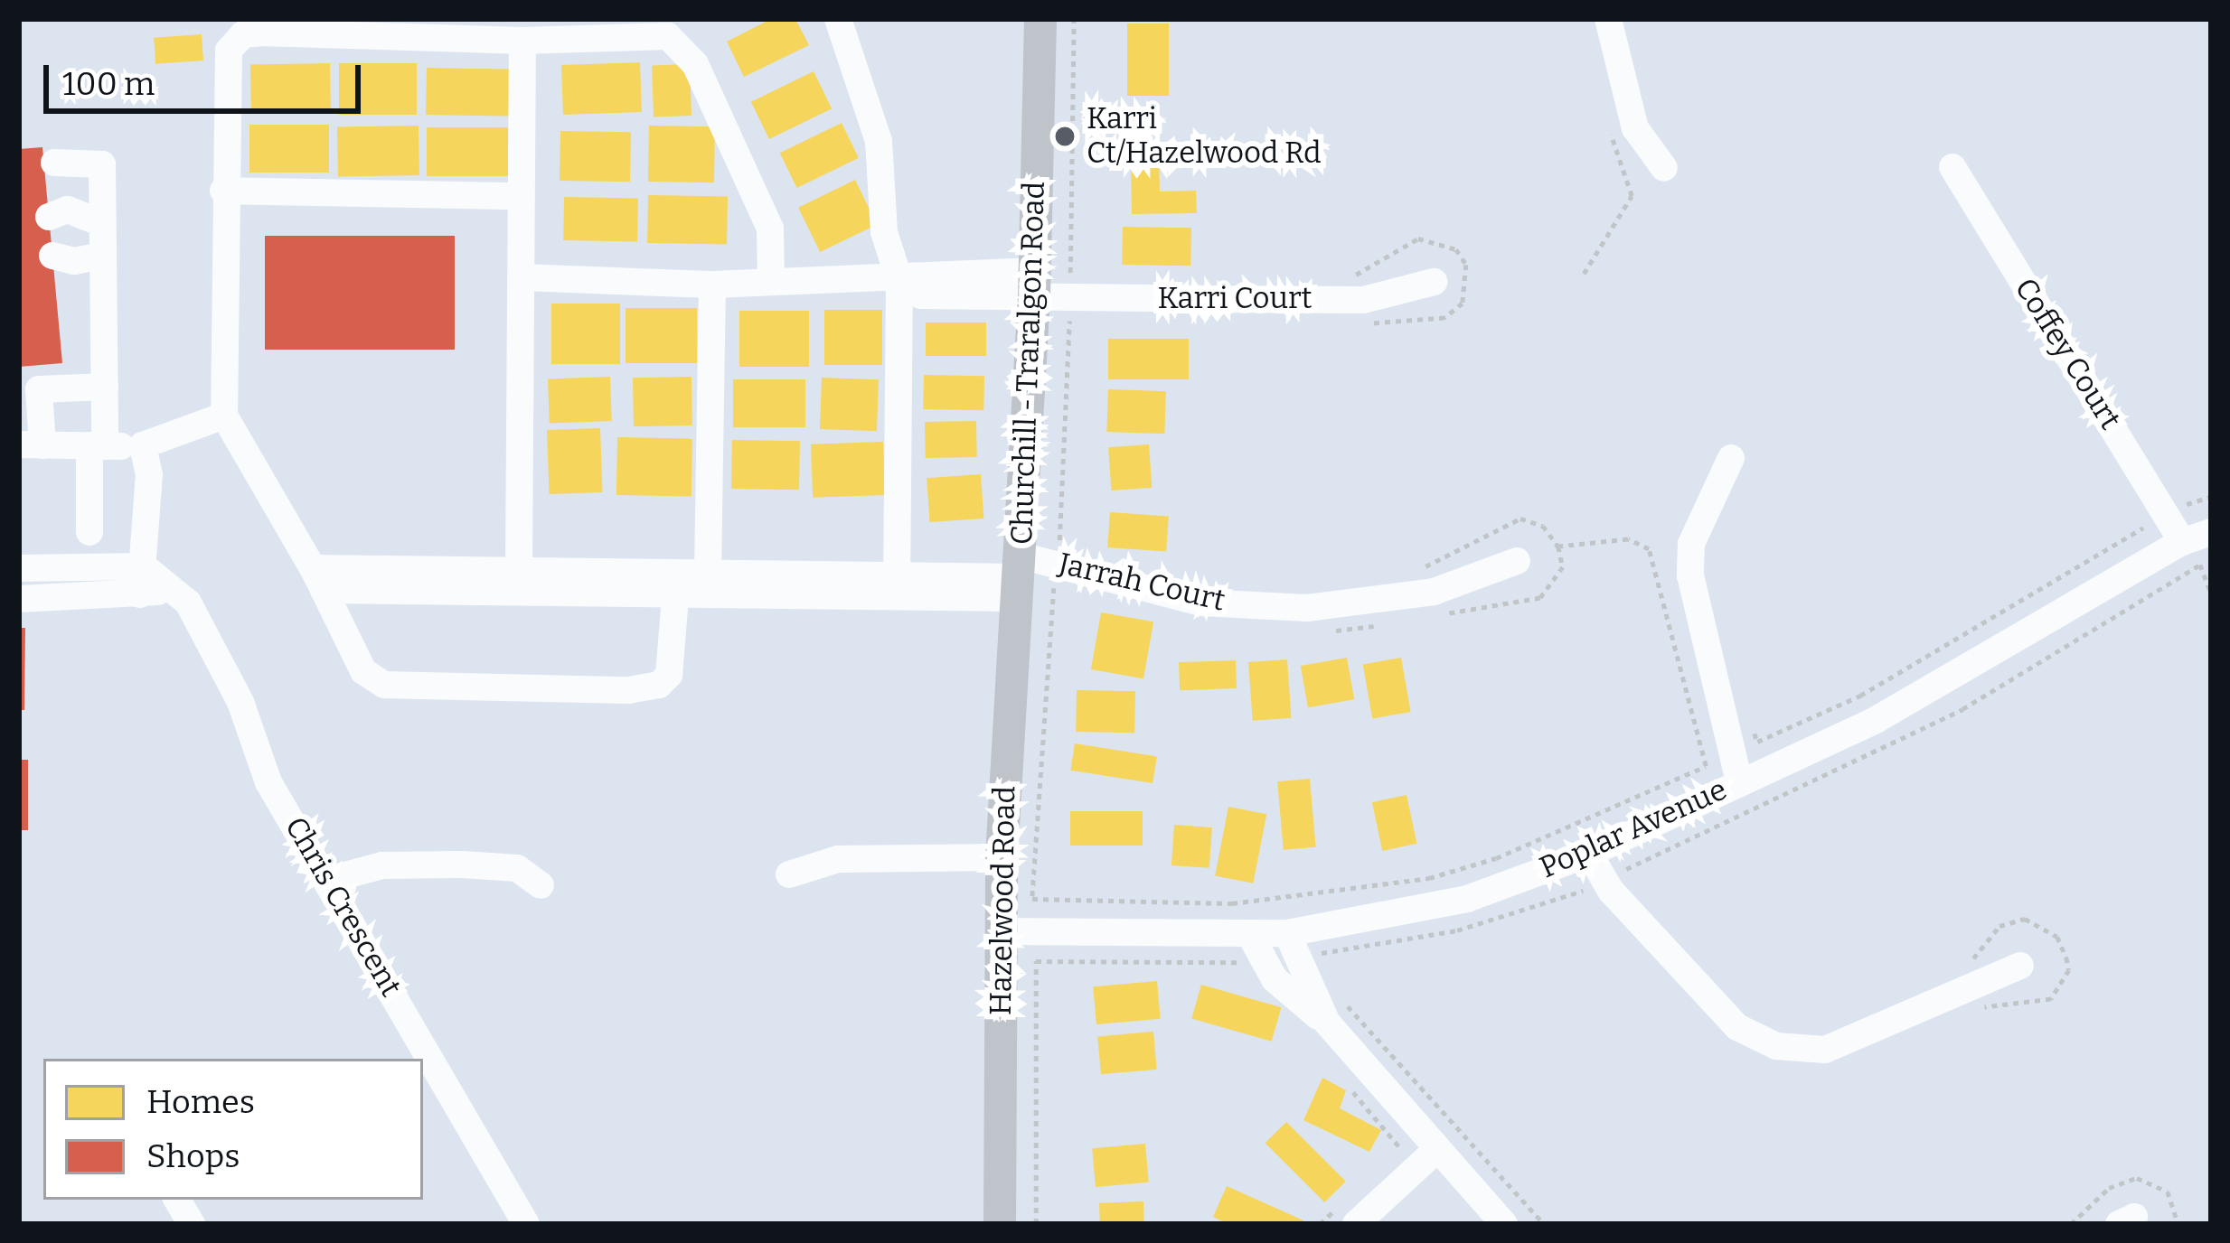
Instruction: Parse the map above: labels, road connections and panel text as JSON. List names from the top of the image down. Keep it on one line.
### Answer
{"streets":{"main road":["Churchill - Traralgon Road","Hazelwood Road"],"street":["Karri Court","Coffey Court","Jarrah Court","Poplar Avenue","Chris Crescent"]},"crossings":[["Karri Court","Churchill - Traralgon Road"],["Coffey Court","Poplar Avenue"],["Churchill - Traralgon Road","Jarrah Court"],["Churchill - Traralgon Road","Hazelwood Road"],["Jarrah Court","Hazelwood Road"],["Poplar Avenue","Hazelwood Road"]],"places":["Karri Ct/Hazelwood Rd"],"legend":["Homes","Shops"],"scale_bar":"100 m"}
